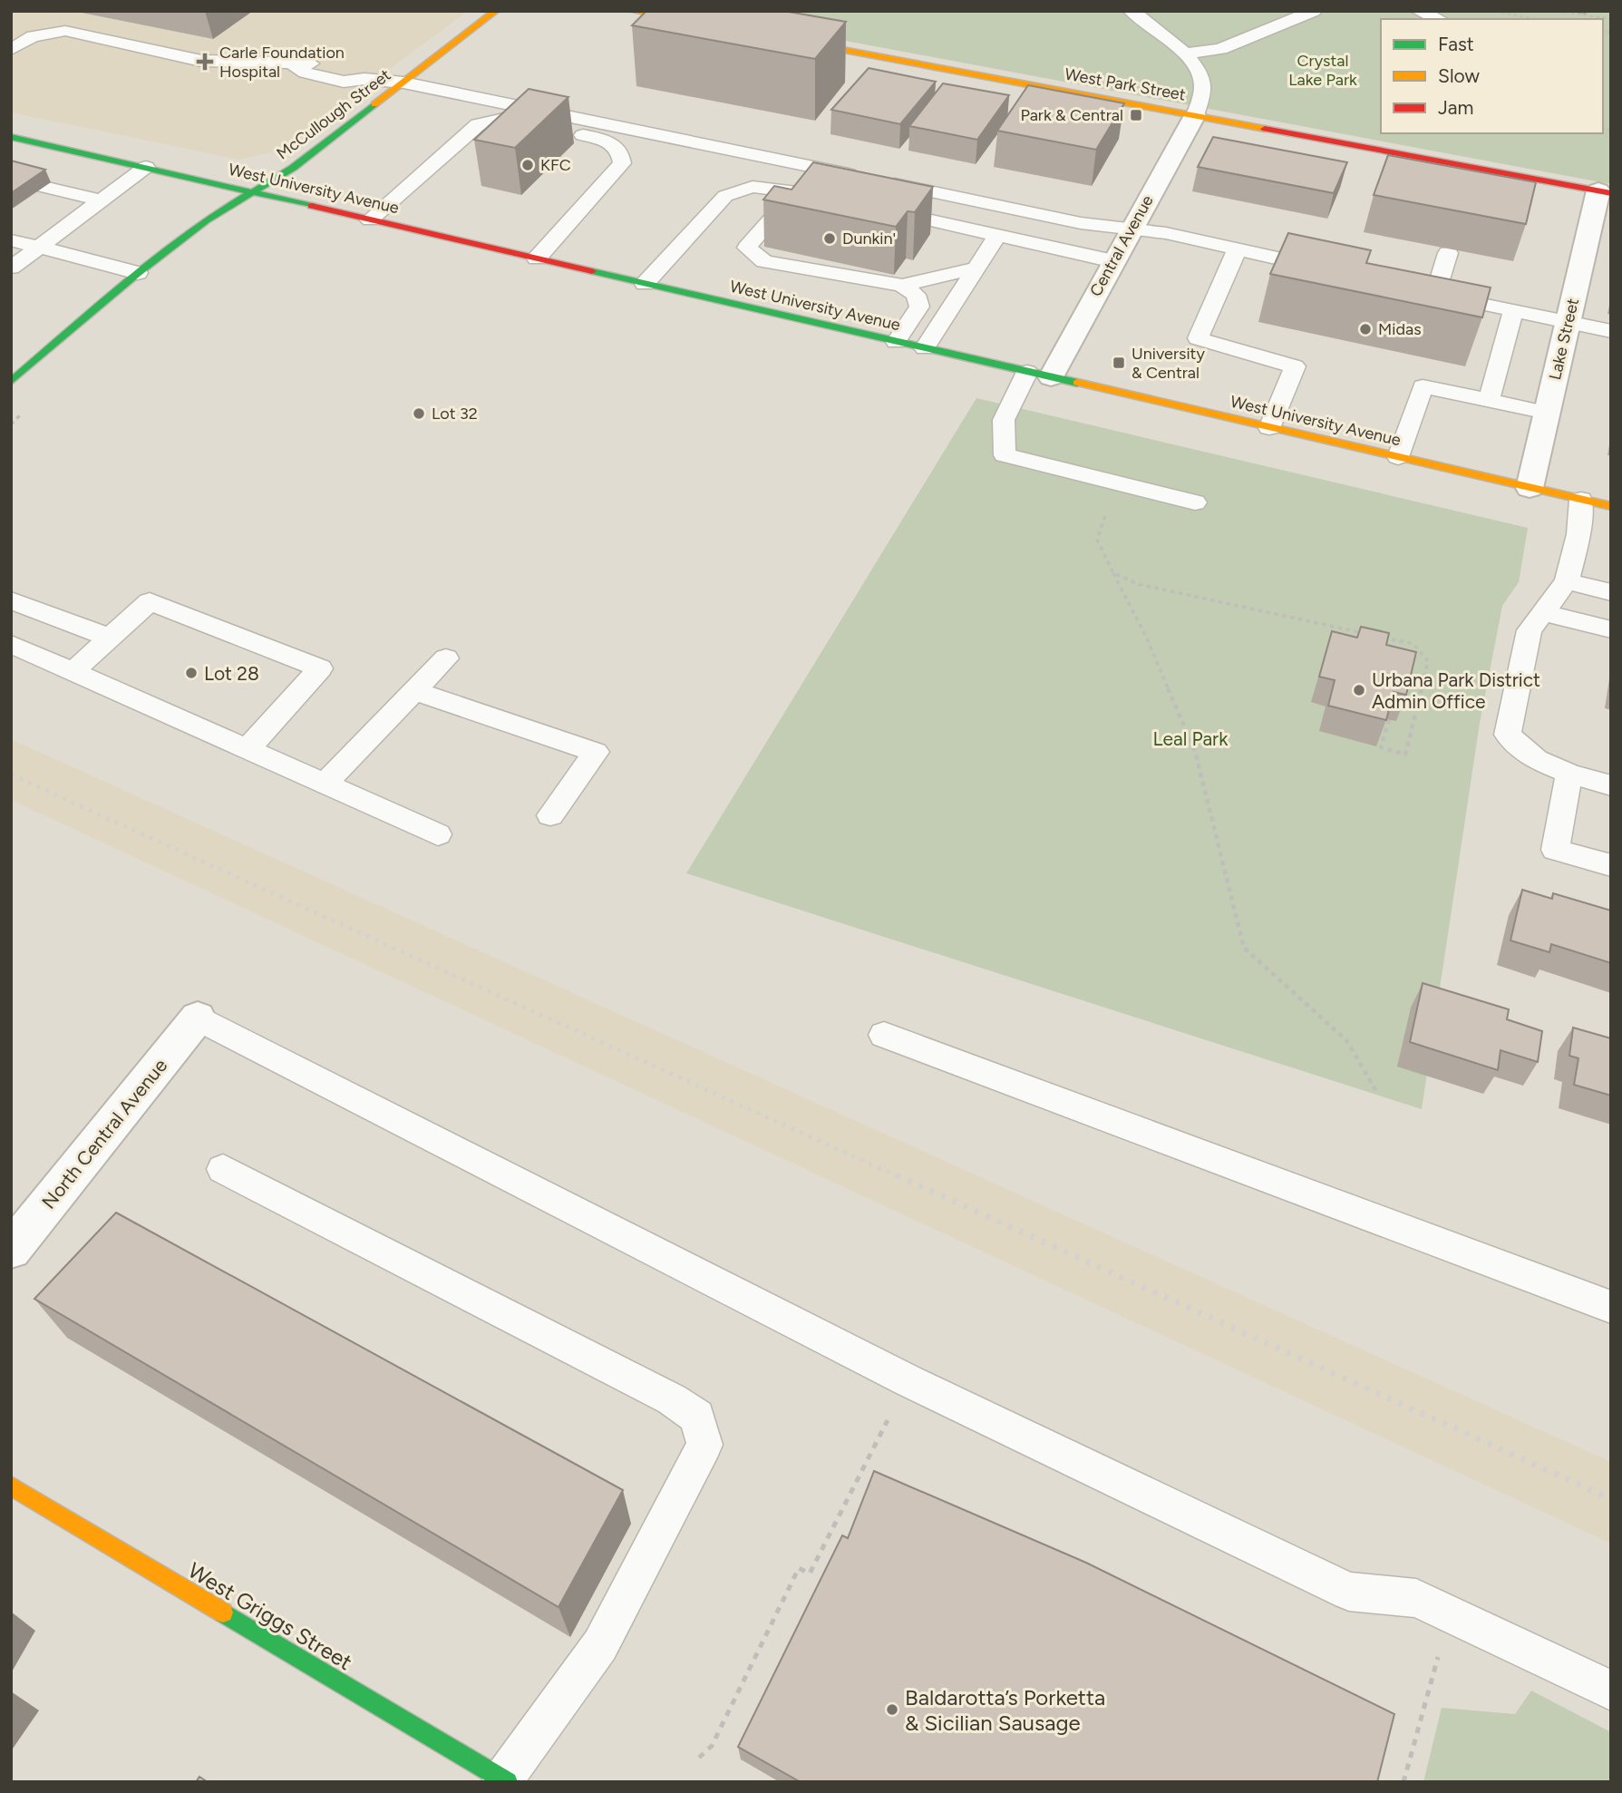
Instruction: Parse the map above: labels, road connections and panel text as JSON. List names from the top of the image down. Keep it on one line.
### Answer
{"streets":{"street":["West Park Street","McCullough Street","West University Avenue","Central Avenue","Lake Street","North Central Avenue","West Griggs Street"]},"crossings":[["West Park Street","Central Avenue"],["West Park Street","Lake Street"],["McCullough Street","West University Avenue"],["West University Avenue","Central Avenue"],["West University Avenue","Lake Street"]],"parks":["Crystal Lake Park","Leal Park"],"places":{"health":["Carle Foundation Hospital"],"transit":["Park & Central","University & Central"],"other":["KFC","Dunkin'","Midas","Lot 32","Lot 28","Urbana Park District Admin Office","Baldarotta’s Porketta & Sicilian Sausage"]},"legend":["Fast","Slow","Jam"]}
